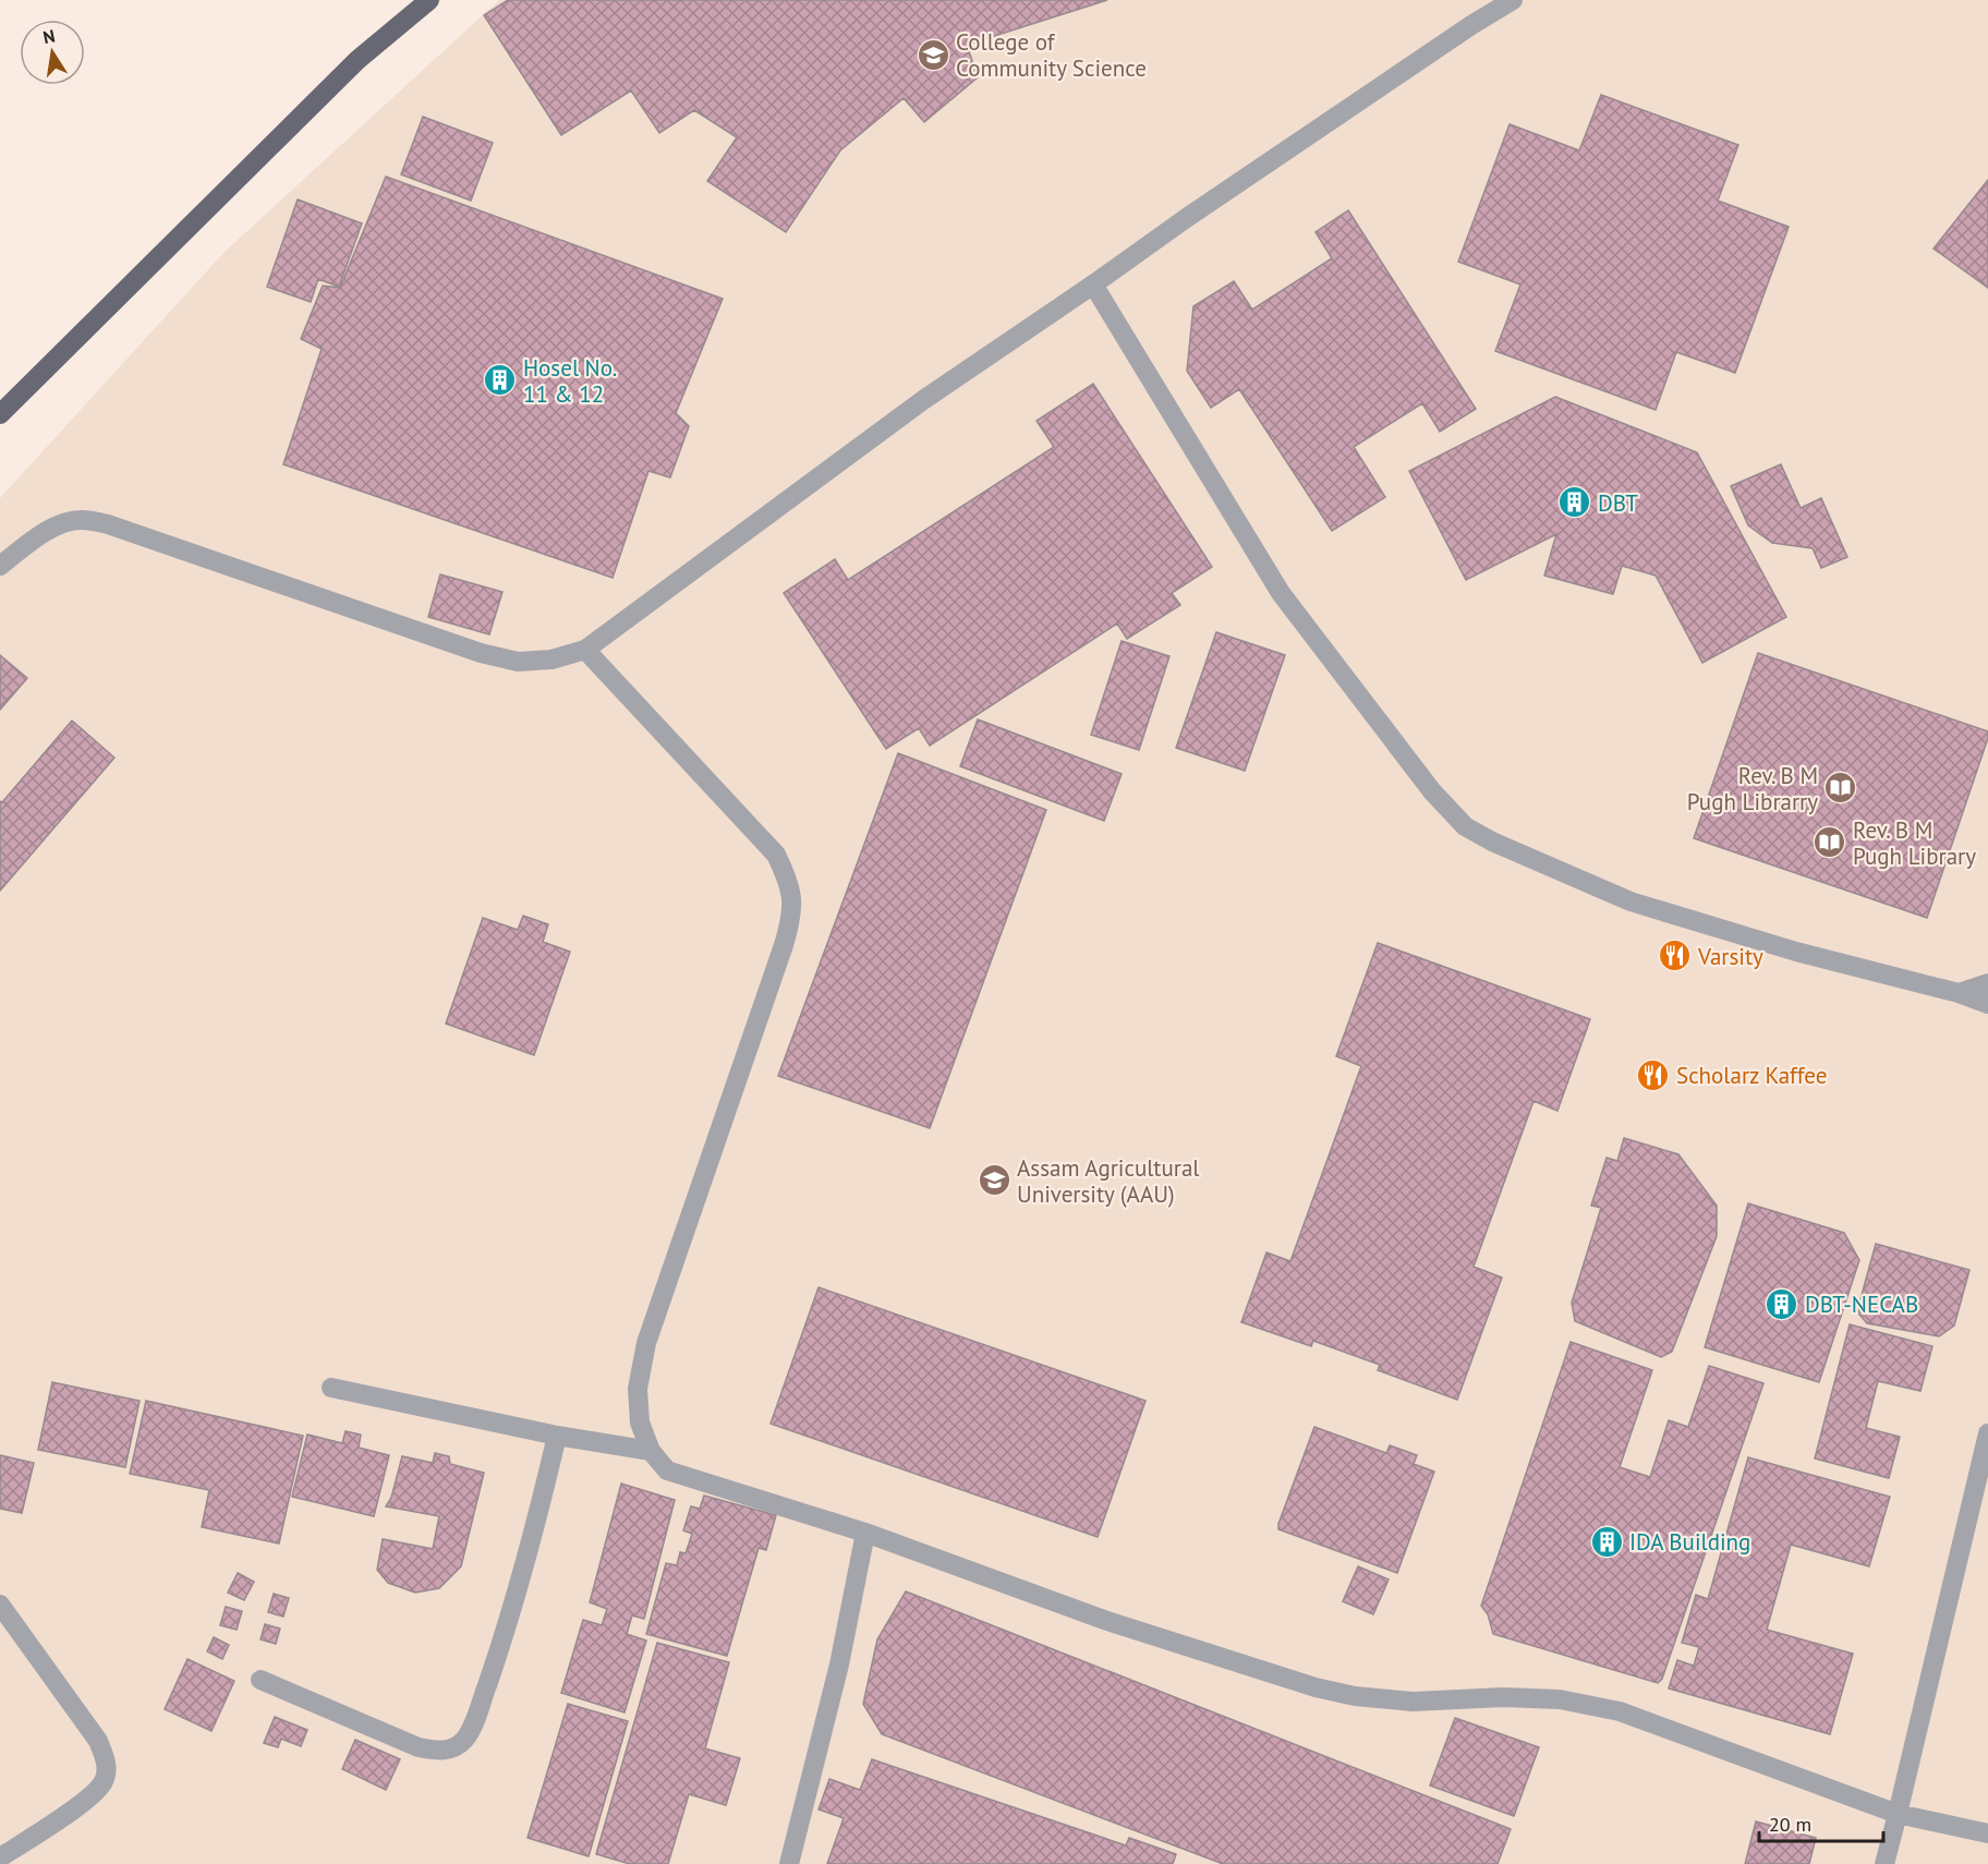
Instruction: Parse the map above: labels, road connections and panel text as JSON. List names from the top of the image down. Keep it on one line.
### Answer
{"places":{"school or university":["College of Community Science","Assam Agricultural University (AAU)"],"building":["Hosel No. 11 & 12","DBT","DBT-NECAB","IDA Building"],"library":["Rev. B M Pugh Librarry","Rev. B M Pugh Library"],"restaurant":["Varsity","Scholarz Kaffee"]},"scale_bar":"20 m","north":"top"}
